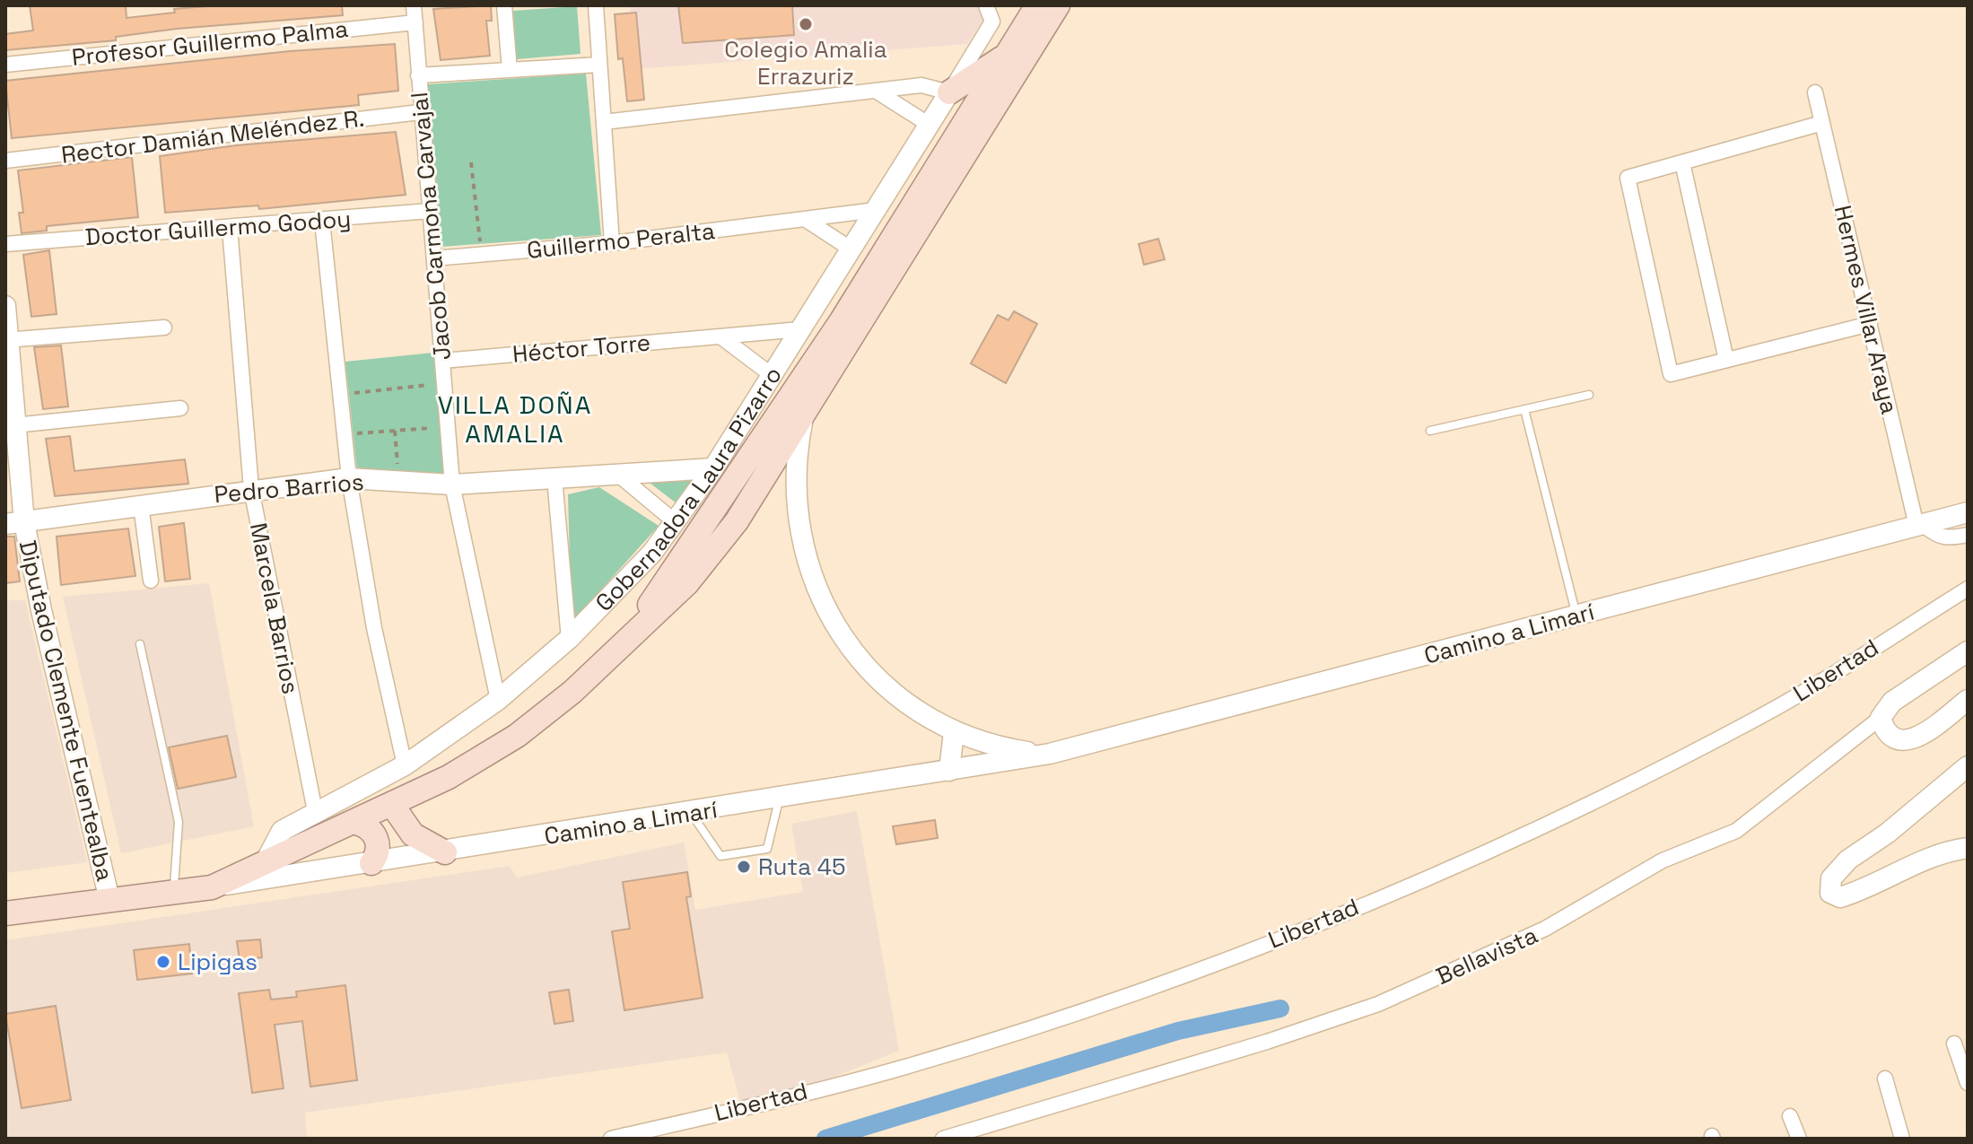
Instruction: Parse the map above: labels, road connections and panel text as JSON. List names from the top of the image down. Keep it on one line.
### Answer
{"streets":{"main road":["Gobernadora Laura Pizarro"],"street":["Profesor Guillermo Palma","Rector Damián Meléndez R.","Jacob Carmona Carvajal","Doctor Guillermo Godoy","Guillermo Peralta","Hermes Villar Araya","Héctor Torre","Pedro Barrios","Marcela Barrios","Camino a Limarí","Libertad","Diputado Clemente Fuentealba","Bellavista"]},"crossings":[["Profesor Guillermo Palma","Jacob Carmona Carvajal"],["Rector Damián Meléndez R.","Jacob Carmona Carvajal"],["Jacob Carmona Carvajal","Doctor Guillermo Godoy"],["Jacob Carmona Carvajal","Guillermo Peralta"],["Jacob Carmona Carvajal","Héctor Torre"],["Jacob Carmona Carvajal","Pedro Barrios"],["Jacob Carmona Carvajal","Gobernadora Laura Pizarro"],["Doctor Guillermo Godoy","Marcela Barrios"],["Guillermo Peralta","Gobernadora Laura Pizarro"],["Hermes Villar Araya","Camino a Limarí"],["Héctor Torre","Gobernadora Laura Pizarro"],["Pedro Barrios","Gobernadora Laura Pizarro"],["Pedro Barrios","Marcela Barrios"],["Pedro Barrios","Diputado Clemente Fuentealba"],["Gobernadora Laura Pizarro","Marcela Barrios"],["Gobernadora Laura Pizarro","Camino a Limarí"],["Gobernadora Laura Pizarro","Diputado Clemente Fuentealba"]],"districts":["VILLA DOÑA AMALIA"],"places":["Colegio Amalia Errazuriz","Ruta 45","Lipigas"]}
